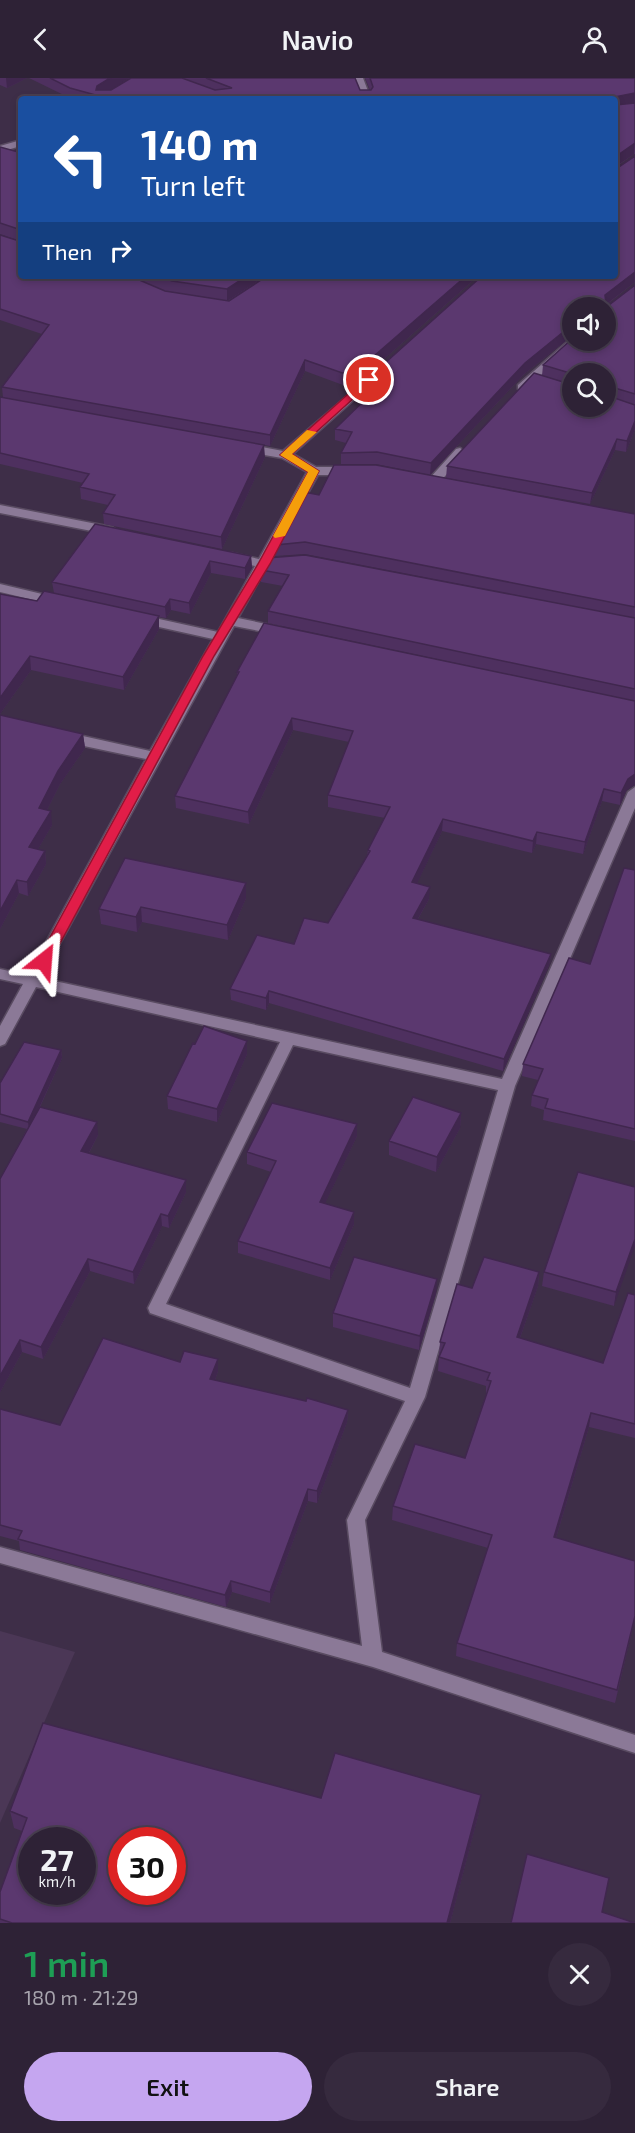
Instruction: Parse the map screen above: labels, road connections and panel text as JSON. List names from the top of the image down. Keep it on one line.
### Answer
{"page":{"header":"Navio","turn":["140 m","Turn left"],"then":"Then","speed":"27 km/h","limit":"30","heading":["1 min","180 m · 21:29"],"buttons":["Exit","Share"]}}
